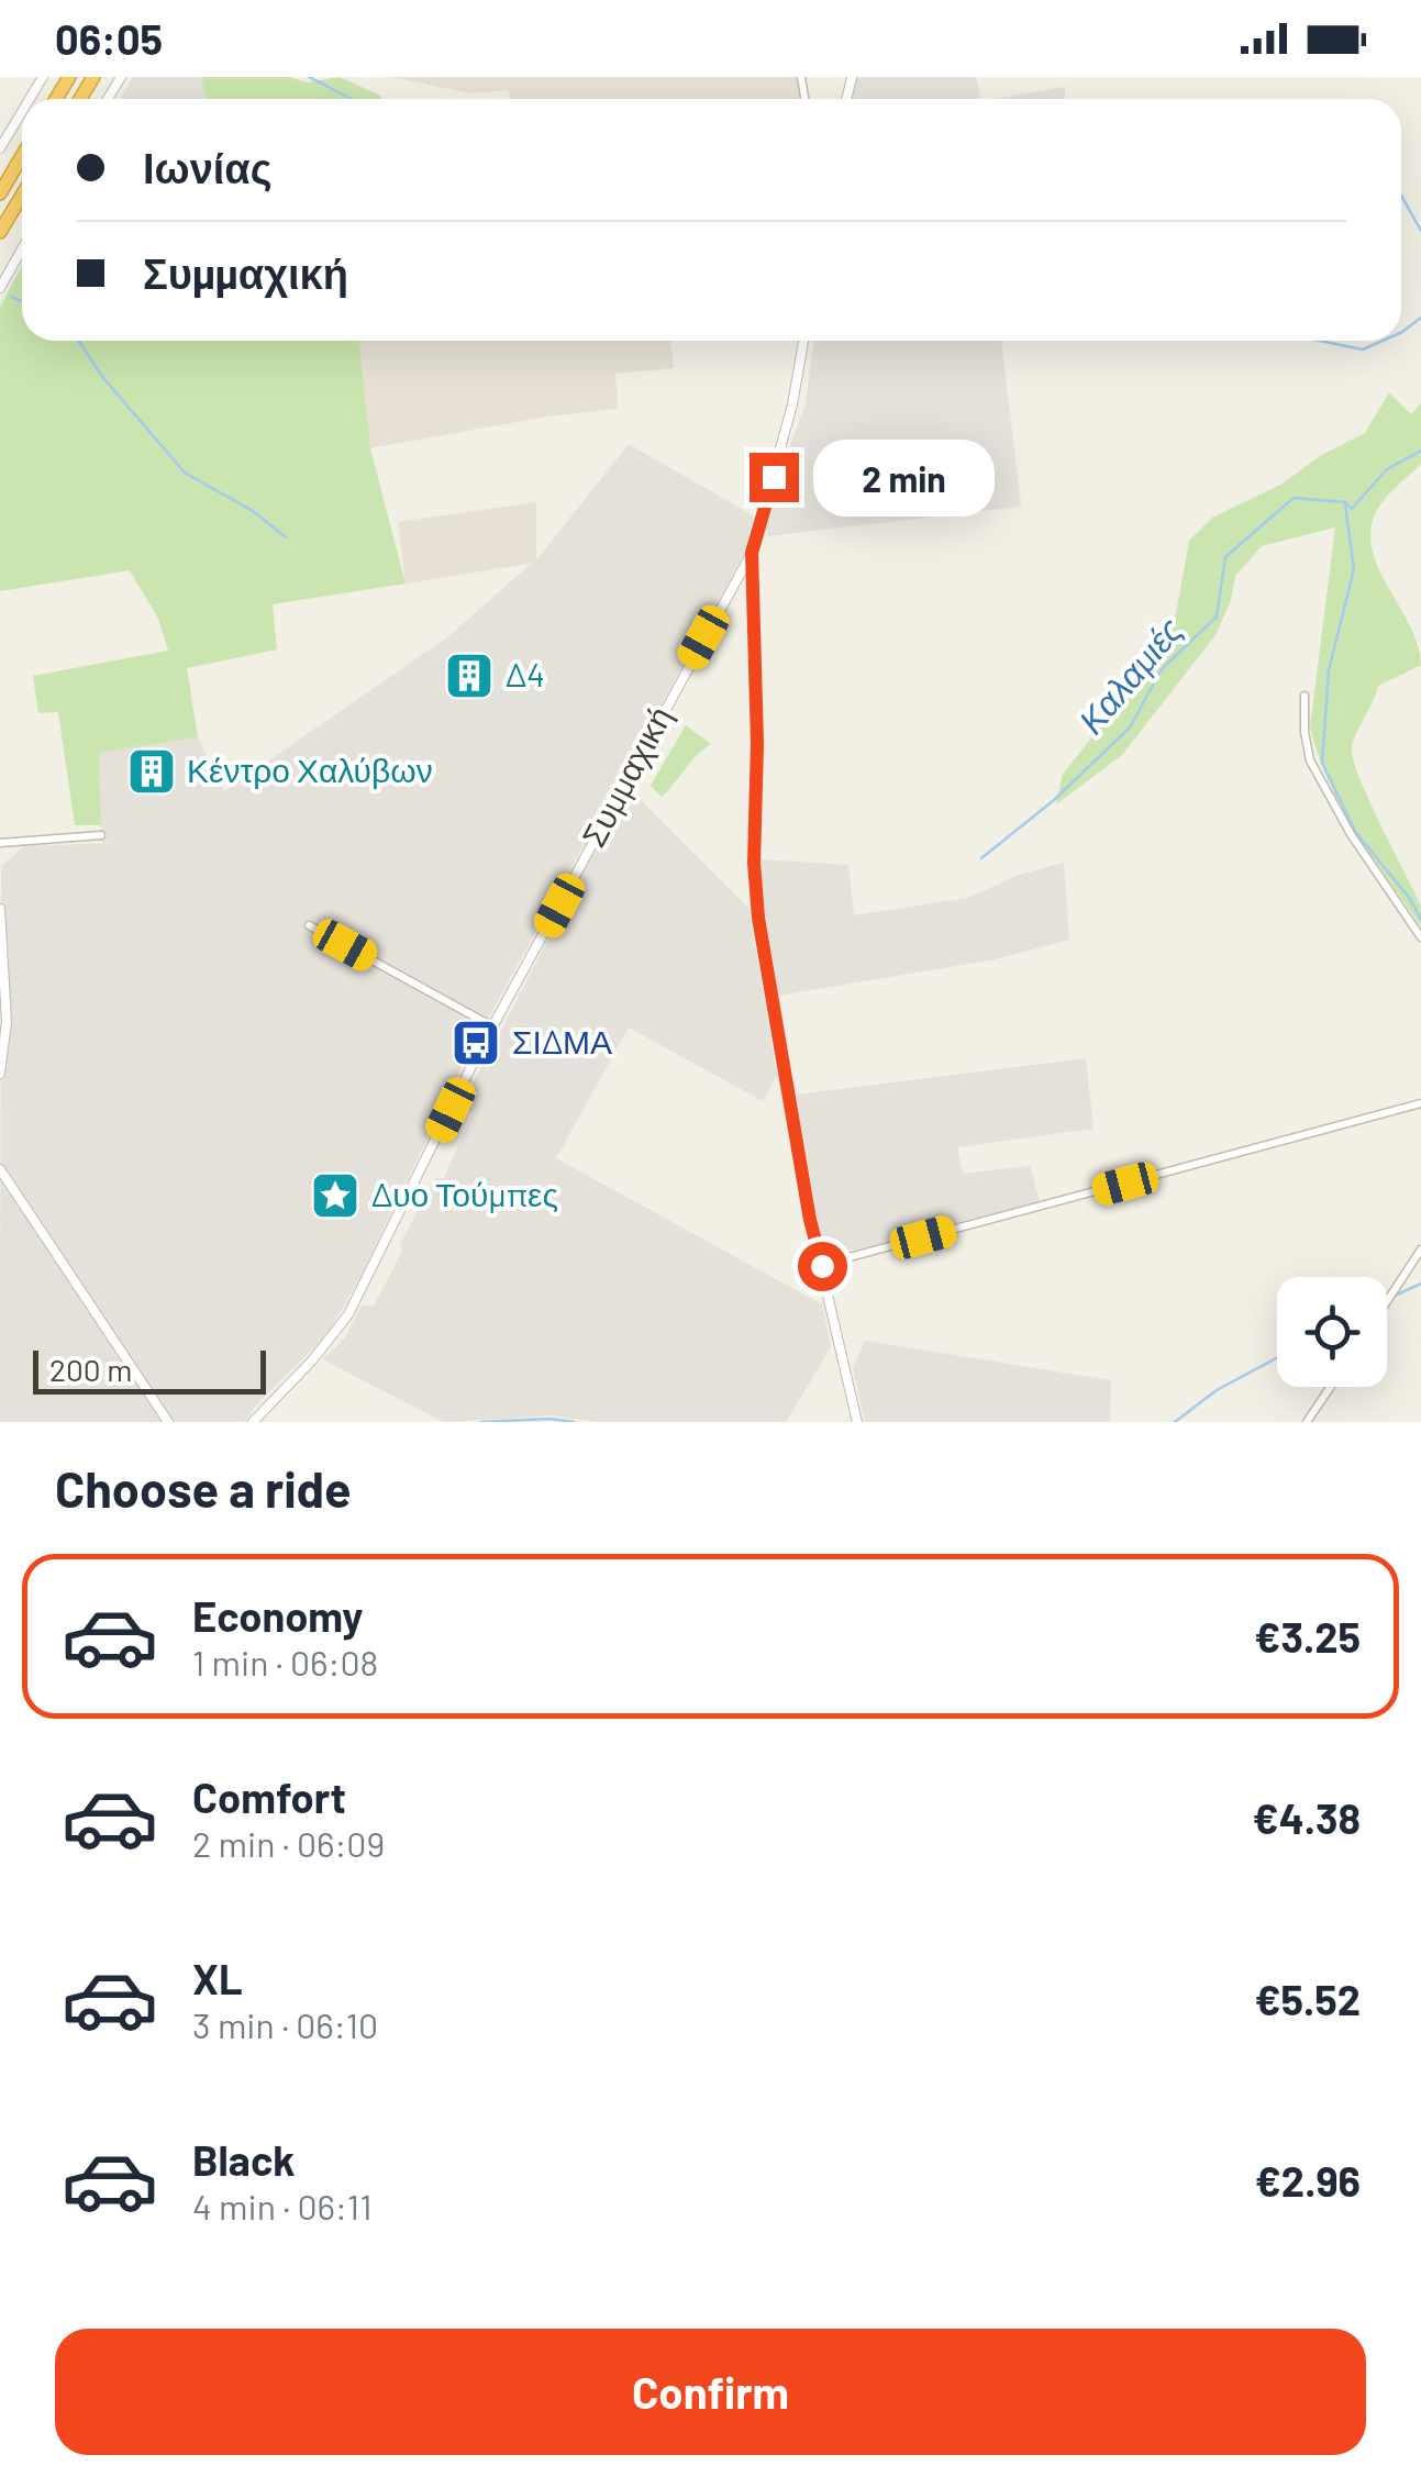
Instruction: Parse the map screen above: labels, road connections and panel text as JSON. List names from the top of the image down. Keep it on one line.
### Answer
{"streets":{"street":["Συμμαχική"]},"water":["Καλαμιές"],"places":{"building":["Δ4","Κέντρο Χαλύβων"],"bus stop":["ΣΙΔΜΑ"],"place":["Δυο Τούμπες"]},"scale_bar":"200 m","page":{"status":"06:05","banner":["Ιωνίας","Συμμαχική"],"bubble":"2 min","scale":"200 m","heading":"Choose a ride","list":[{"name":"Economy","note":"1 min · 06:08","value":"€3.25"},{"name":"Comfort","note":"2 min · 06:09","value":"€4.38"},{"name":"XL","note":"3 min · 06:10","value":"€5.52"},{"name":"Black","note":"4 min · 06:11","value":"€2.96"}],"buttons":"Confirm"}}
